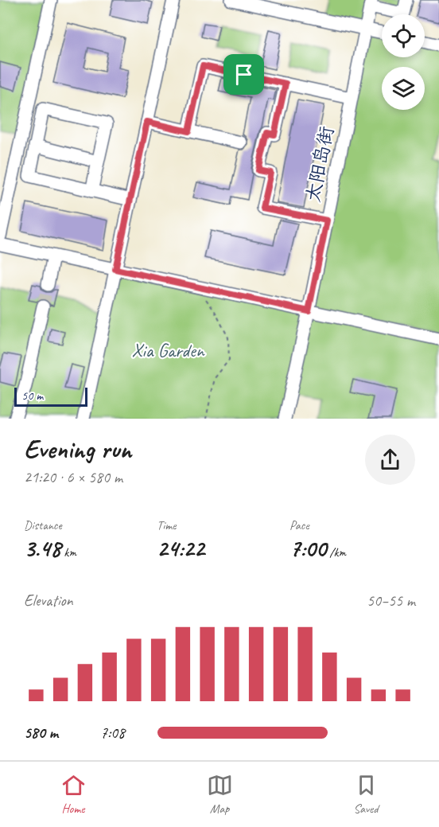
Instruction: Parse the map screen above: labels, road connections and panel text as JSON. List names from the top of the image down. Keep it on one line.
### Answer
{"streets":{"street":["太阳岛街"]},"parks":["Xia Garden"],"scale_bar":"50 m","page":{"scale":"50 m","heading":["Evening run","21:20 · 6 × 580 m"],"stats":[["Distance","3.48 km"],["Time","24:22"],["Pace","7:00 /km"]],"chart":["Elevation","50–55 m"],"list":[{"name":"580 m","note":"7:08"}],"tabs":["Home","Map","Saved"]}}
